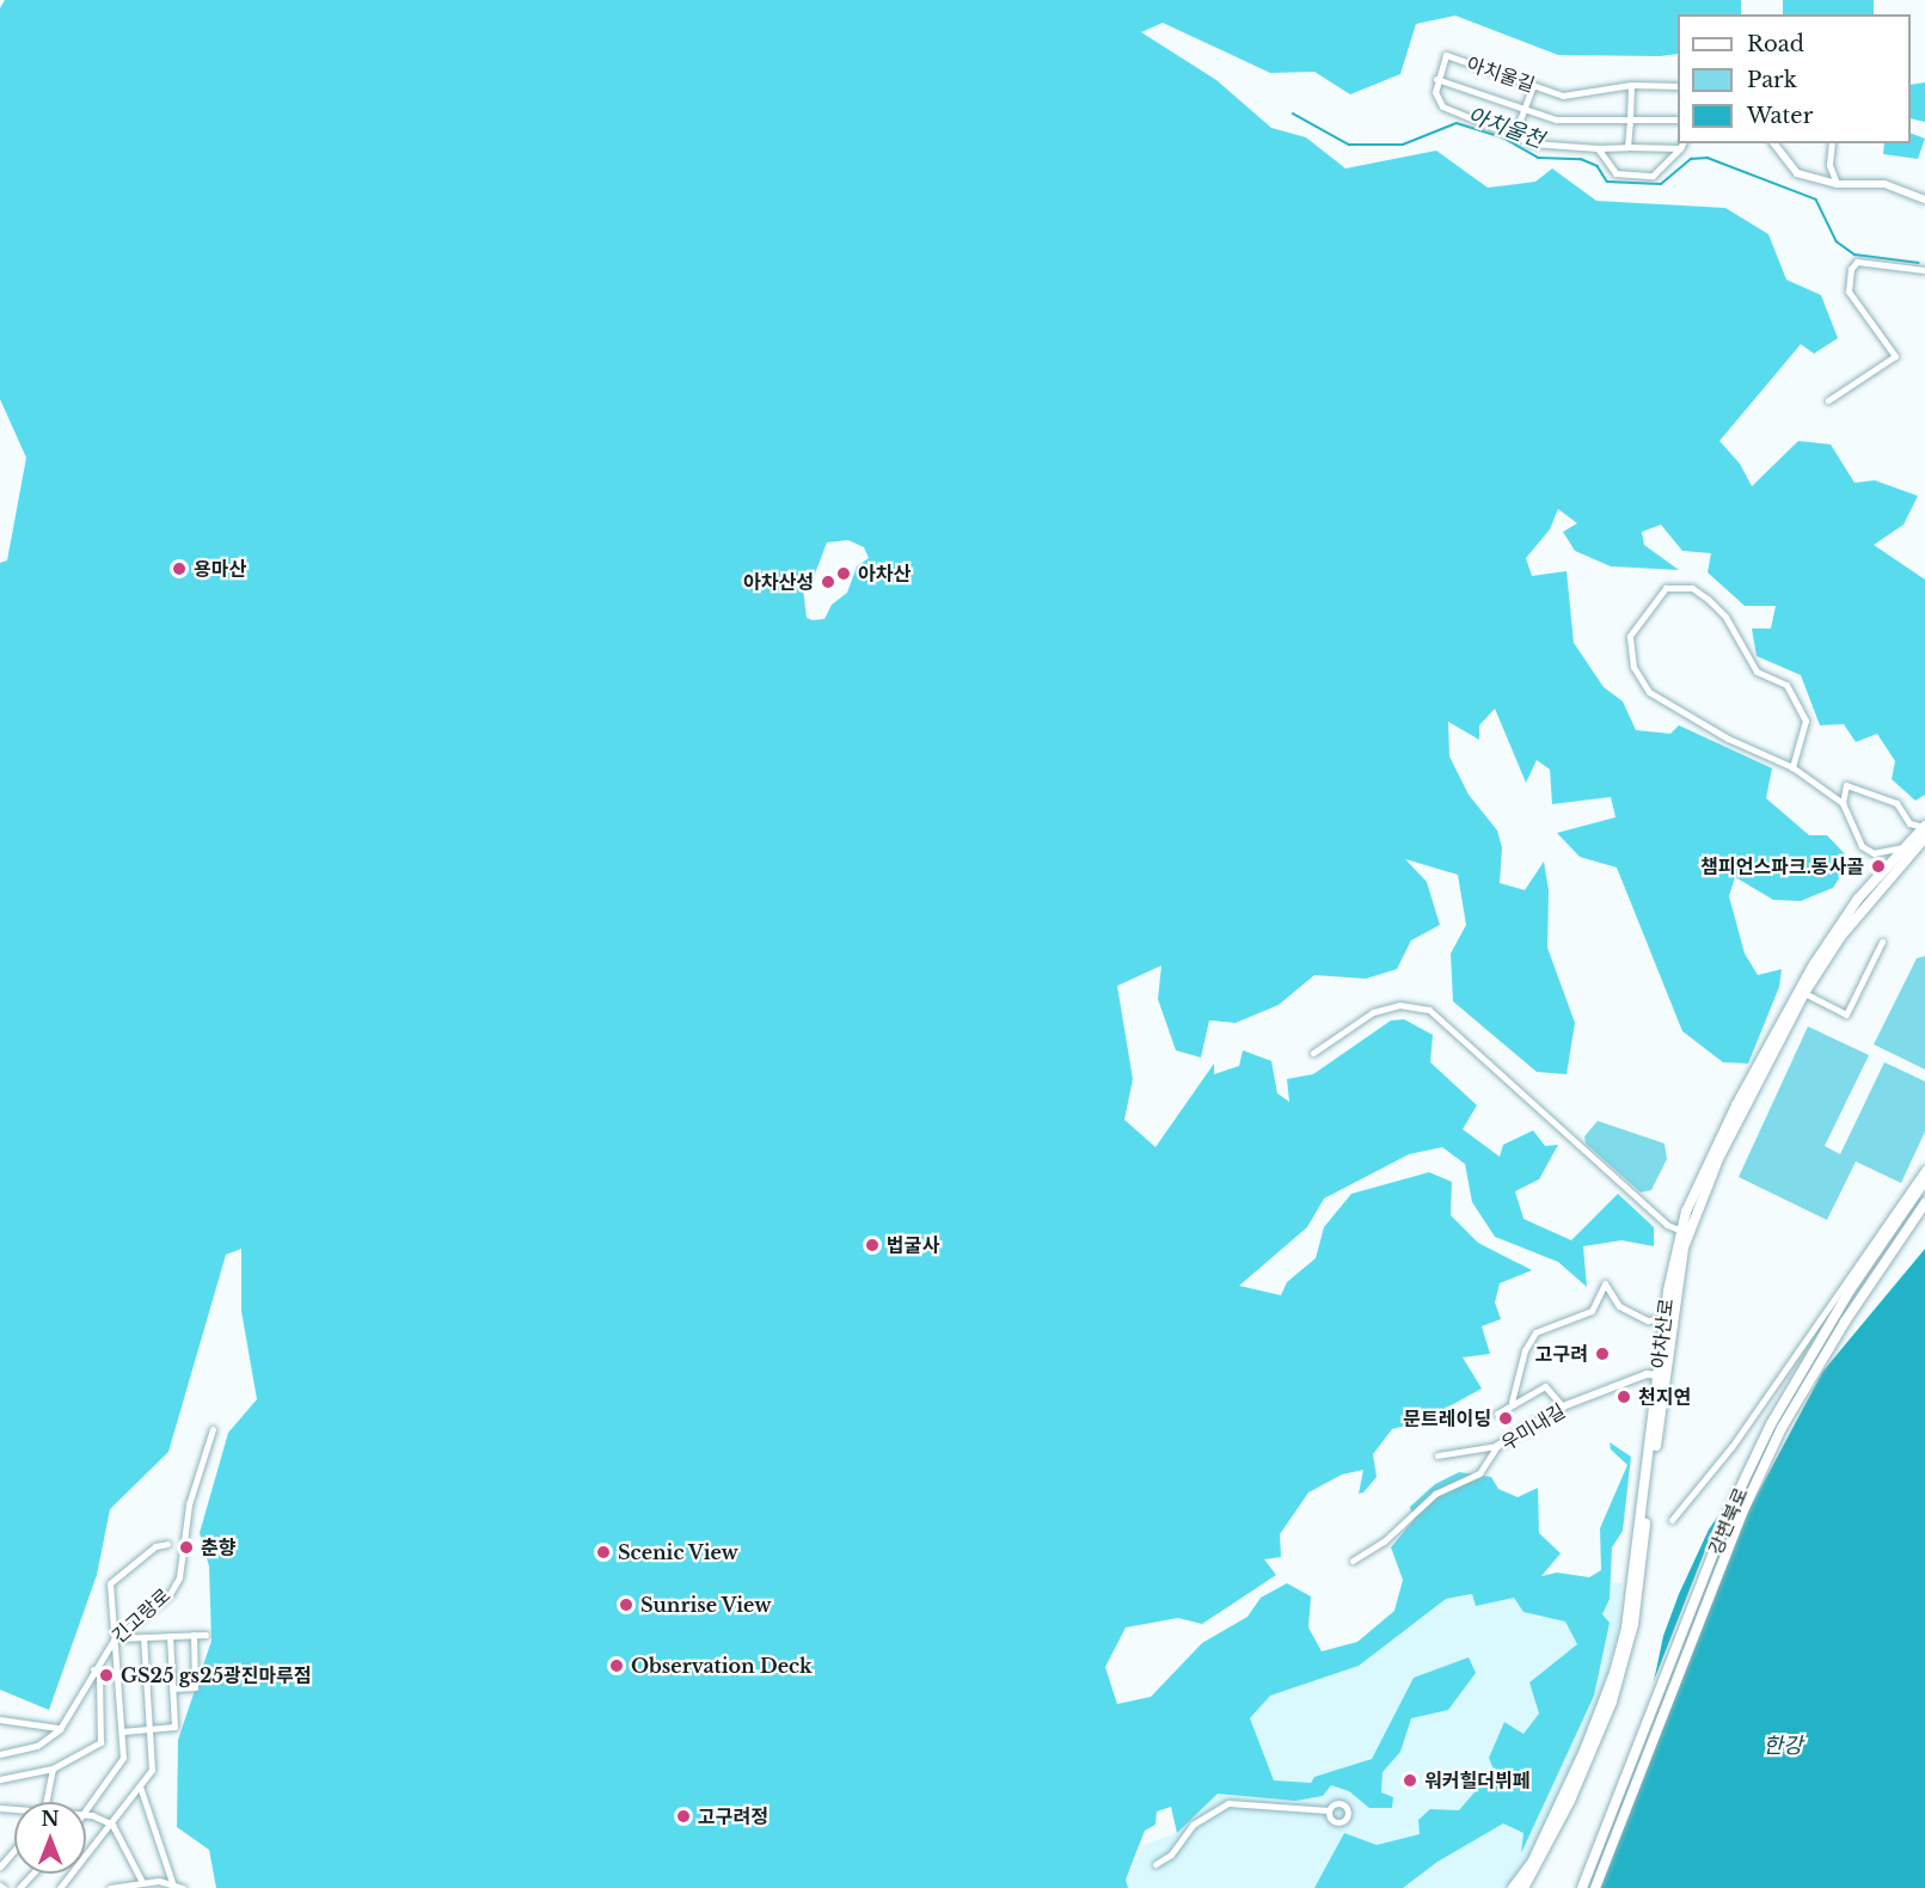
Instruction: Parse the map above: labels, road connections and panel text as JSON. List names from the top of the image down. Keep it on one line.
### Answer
{"streets":{"highway":["강변북로"],"main road":["아차산로"],"street":["아치울길","우미내길","긴고랑로"]},"crossings":[["아차산로","우미내길"]],"water":["아치울천","한강"],"places":["용마산","아차산","아차산성","챔피언스파크.동사골","법굴사","고구려","천지연","문트레이딩","춘향","Scenic View","Sunrise View","Observation Deck","GS25 gs25광진마루점","워커힐더뷔페","고구려정"],"legend":["Road","Park","Water"],"north":"top"}
